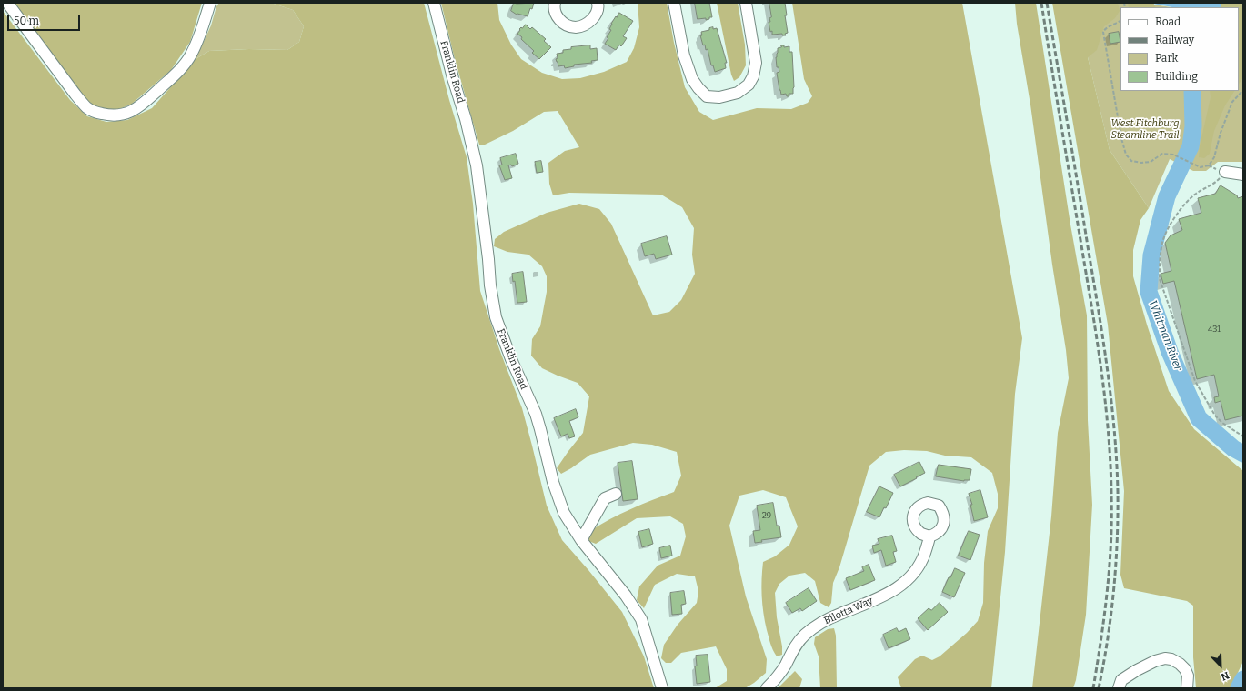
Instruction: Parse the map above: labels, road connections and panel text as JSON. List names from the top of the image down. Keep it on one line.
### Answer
{"streets":{"street":["Franklin Road","Bilotta Way"]},"water":["Whitman River"],"parks":["West Fitchburg Steamline Trail"],"house_numbers":["431","29"],"legend":["Road","Railway","Park","Building"],"scale_bar":"50 m","north":"bottom right"}
